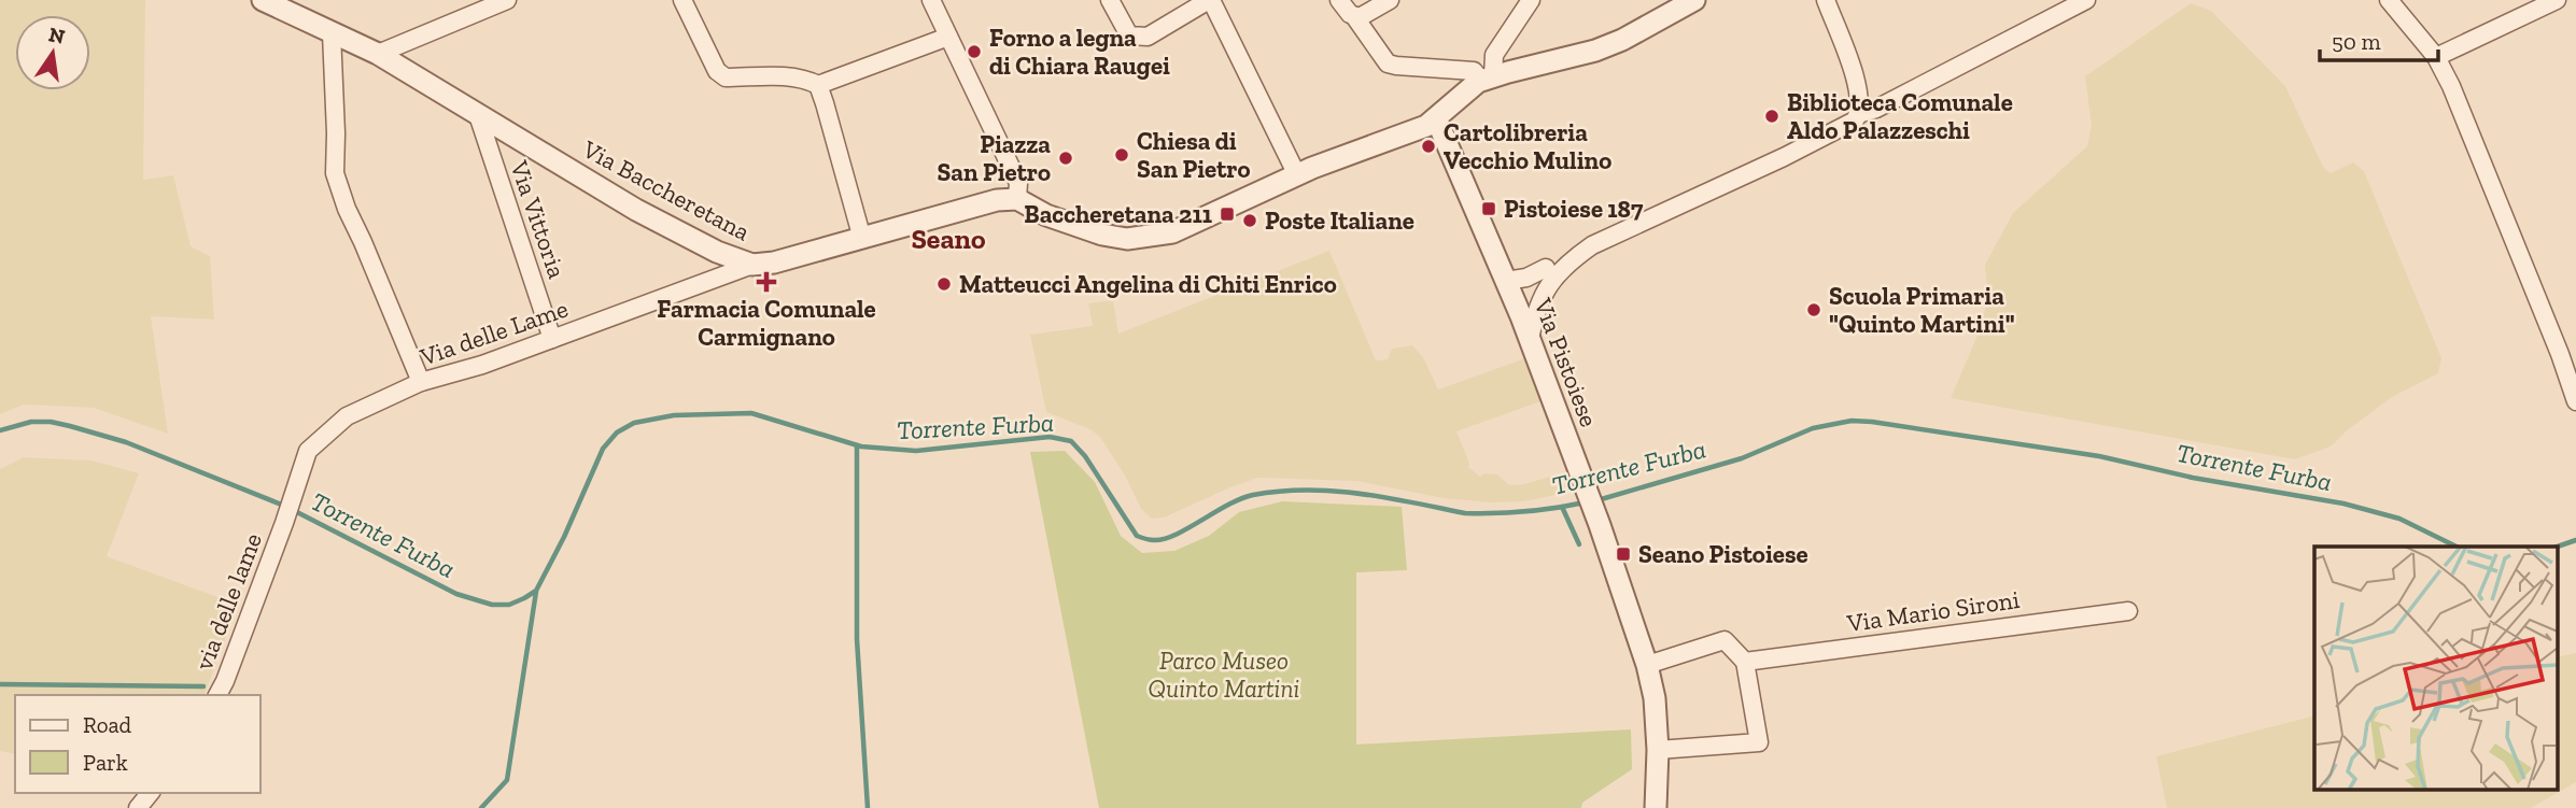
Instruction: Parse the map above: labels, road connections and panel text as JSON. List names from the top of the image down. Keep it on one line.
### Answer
{"streets":{"street":["Via Baccheretana","Via Vittoria","Via delle Lame","Via Pistoiese","via delle lame","Via Mario Sironi"]},"crossings":[["Via Baccheretana","Via Vittoria"],["Via Baccheretana","Via delle Lame"],["Via Vittoria","Via delle Lame"],["Via delle Lame","via delle lame"]],"districts":["Seano"],"water":["Torrente Furba"],"parks":["Parco Museo Quinto Martini"],"places":{"other":["Forno a legna di Chiara Raugei","Biblioteca Comunale Aldo Palazzeschi","Cartolibreria Vecchio Mulino","Chiesa di San Pietro","Piazza San Pietro","Poste Italiane","Matteucci Angelina di Chiti Enrico","Scuola Primaria \"Quinto Martini\""],"transit":["Pistoiese 187","Baccheretana 211","Seano Pistoiese"],"health":["Farmacia Comunale Carmignano"]},"legend":["Road","Park"],"scale_bar":"50 m","north":"top"}
